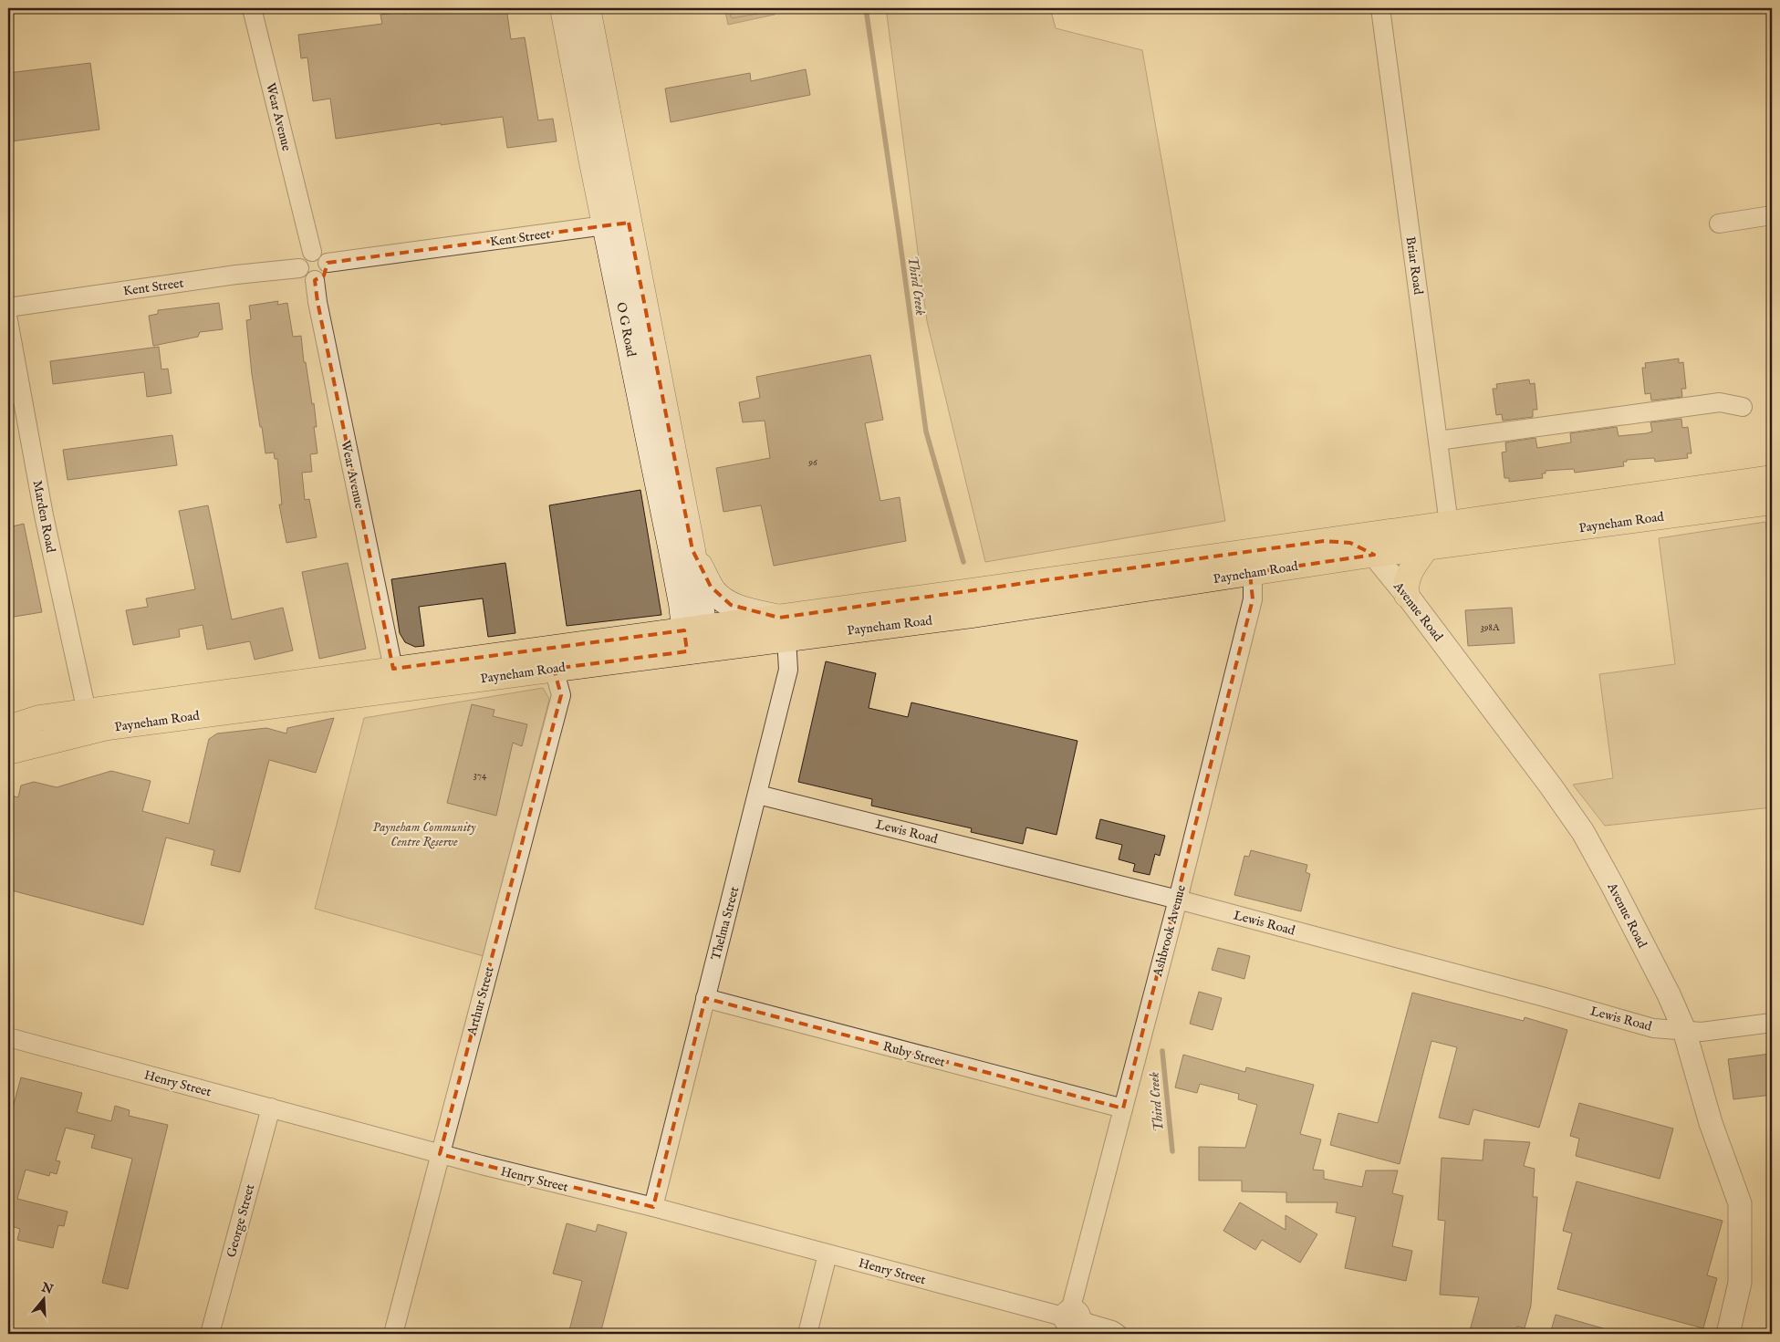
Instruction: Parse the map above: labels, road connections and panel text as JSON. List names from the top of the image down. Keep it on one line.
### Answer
{"streets":{"main road":["O G Road","Payneham Road"],"street":["Wear Avenue","Kent Street","Briar Road","Marden Road","Avenue Road","Lewis Road","Thelma Street","Ashbrook Avenue","Arthur Street","Ruby Street","Henry Street","George Street"]},"crossings":[["Wear Avenue","Kent Street"],["Wear Avenue","Payneham Road"],["Kent Street","O G Road"],["Briar Road","Payneham Road"],["O G Road","Payneham Road"],["Marden Road","Payneham Road"],["Payneham Road","Avenue Road"],["Payneham Road","Thelma Street"],["Payneham Road","Ashbrook Avenue"],["Payneham Road","Arthur Street"],["Avenue Road","Lewis Road"],["Lewis Road","Thelma Street"],["Lewis Road","Ashbrook Avenue"],["Thelma Street","Ruby Street"],["Thelma Street","Henry Street"],["Ashbrook Avenue","Ruby Street"],["Ashbrook Avenue","Henry Street"],["Arthur Street","Henry Street"],["Henry Street","George Street"]],"water":["Third Creek"],"parks":["Payneham Community Centre Reserve"],"house_numbers":["96","398A","374"],"north":"top"}
